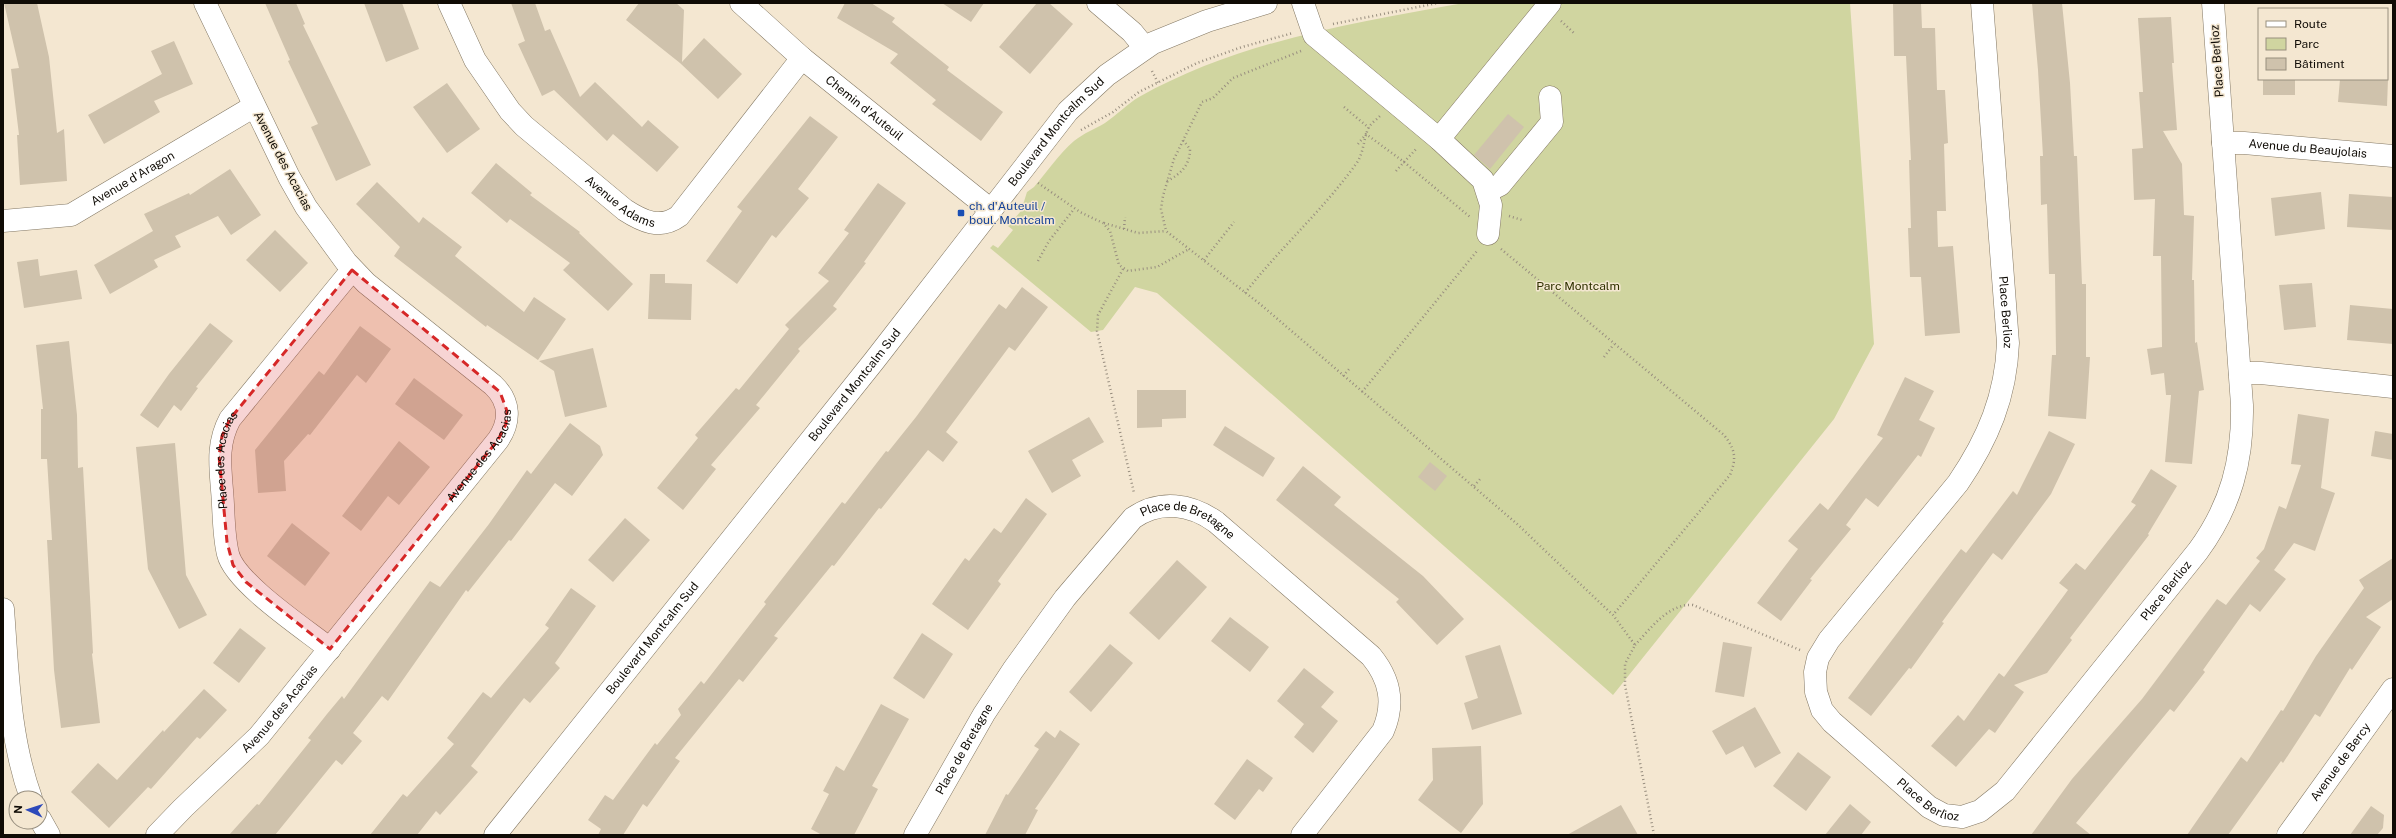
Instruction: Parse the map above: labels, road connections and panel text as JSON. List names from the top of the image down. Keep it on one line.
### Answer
{"streets":{"street":["Place Berlioz","Chemin d'Auteuil","Boulevard Montcalm Sud","Avenue du Beaujolais","Avenue des Acacias","Avenue d'Aragon","Avenue Adams","Place des Acacias","Place de Bretagne","Avenue de Bercy"]},"crossings":[["Place Berlioz","Avenue du Beaujolais"],["Chemin d'Auteuil","Boulevard Montcalm Sud"],["Chemin d'Auteuil","Avenue Adams"],["Avenue des Acacias","Avenue d'Aragon"],["Avenue des Acacias","Place des Acacias"]],"parks":["Parc Montcalm"],"places":{"transit":["ch. d'Auteuil / boul. Montcalm"]},"legend":["Route","Parc","Bâtiment"],"north":"left"}
